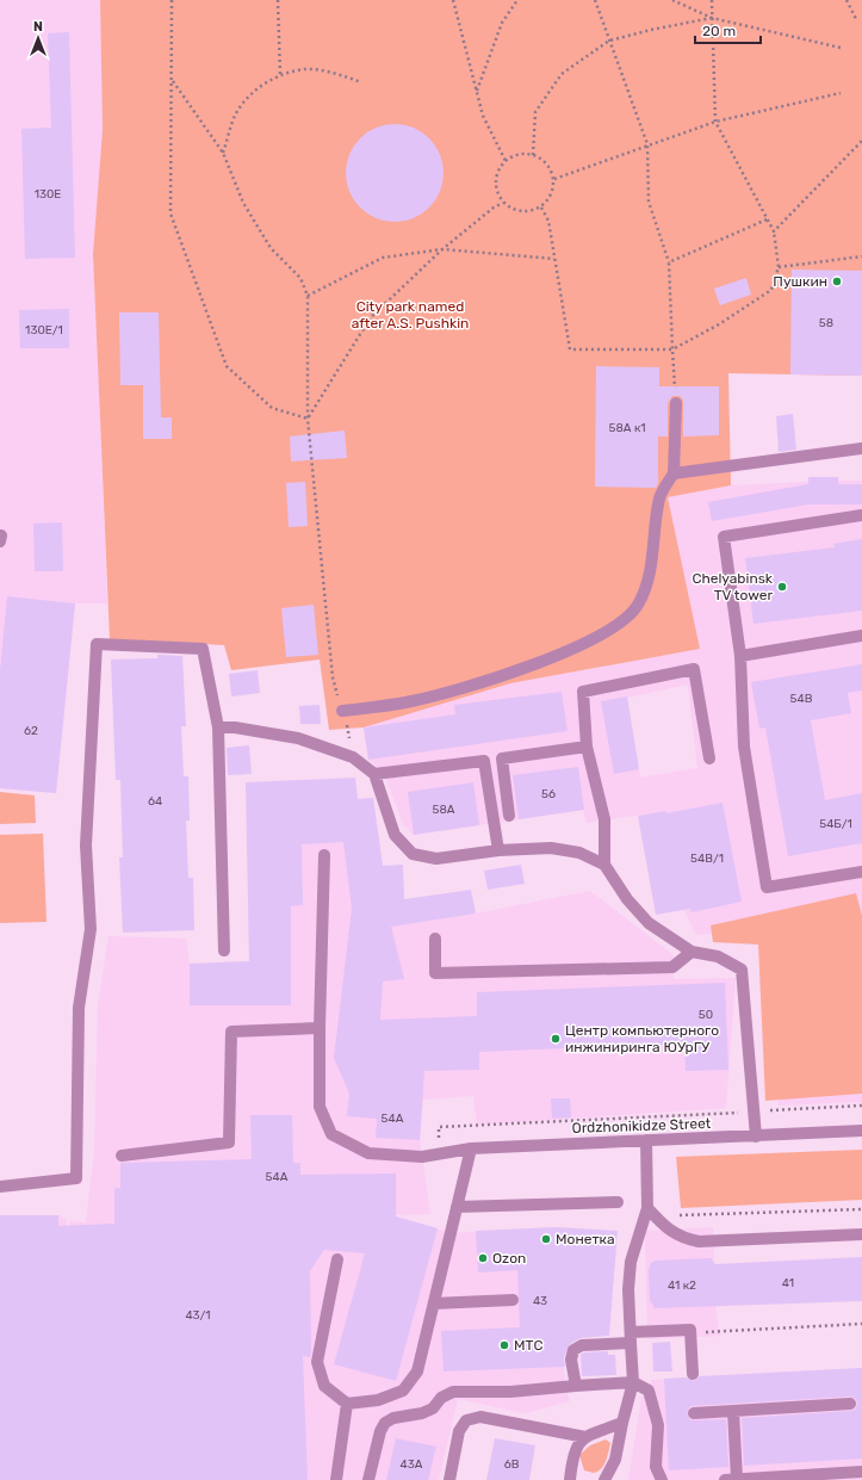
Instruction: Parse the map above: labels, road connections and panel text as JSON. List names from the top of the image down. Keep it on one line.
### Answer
{"streets":{"street":["Ordzhonikidze Street"]},"parks":["City park named after A.S. Pushkin"],"places":["Пушкин","Chelyabinsk TV tower","Центр компьютерного инжиниринга ЮУрГУ","Монетка","Ozon","МТС"],"house_numbers":["130Е","58","130Е/1","58А к1","54В","62","56","64","58А","54Б/1","54В/1","50","54А","54А","41","41 к2","43","43/1","43А","6В"],"scale_bar":"20 m","north":"top"}
